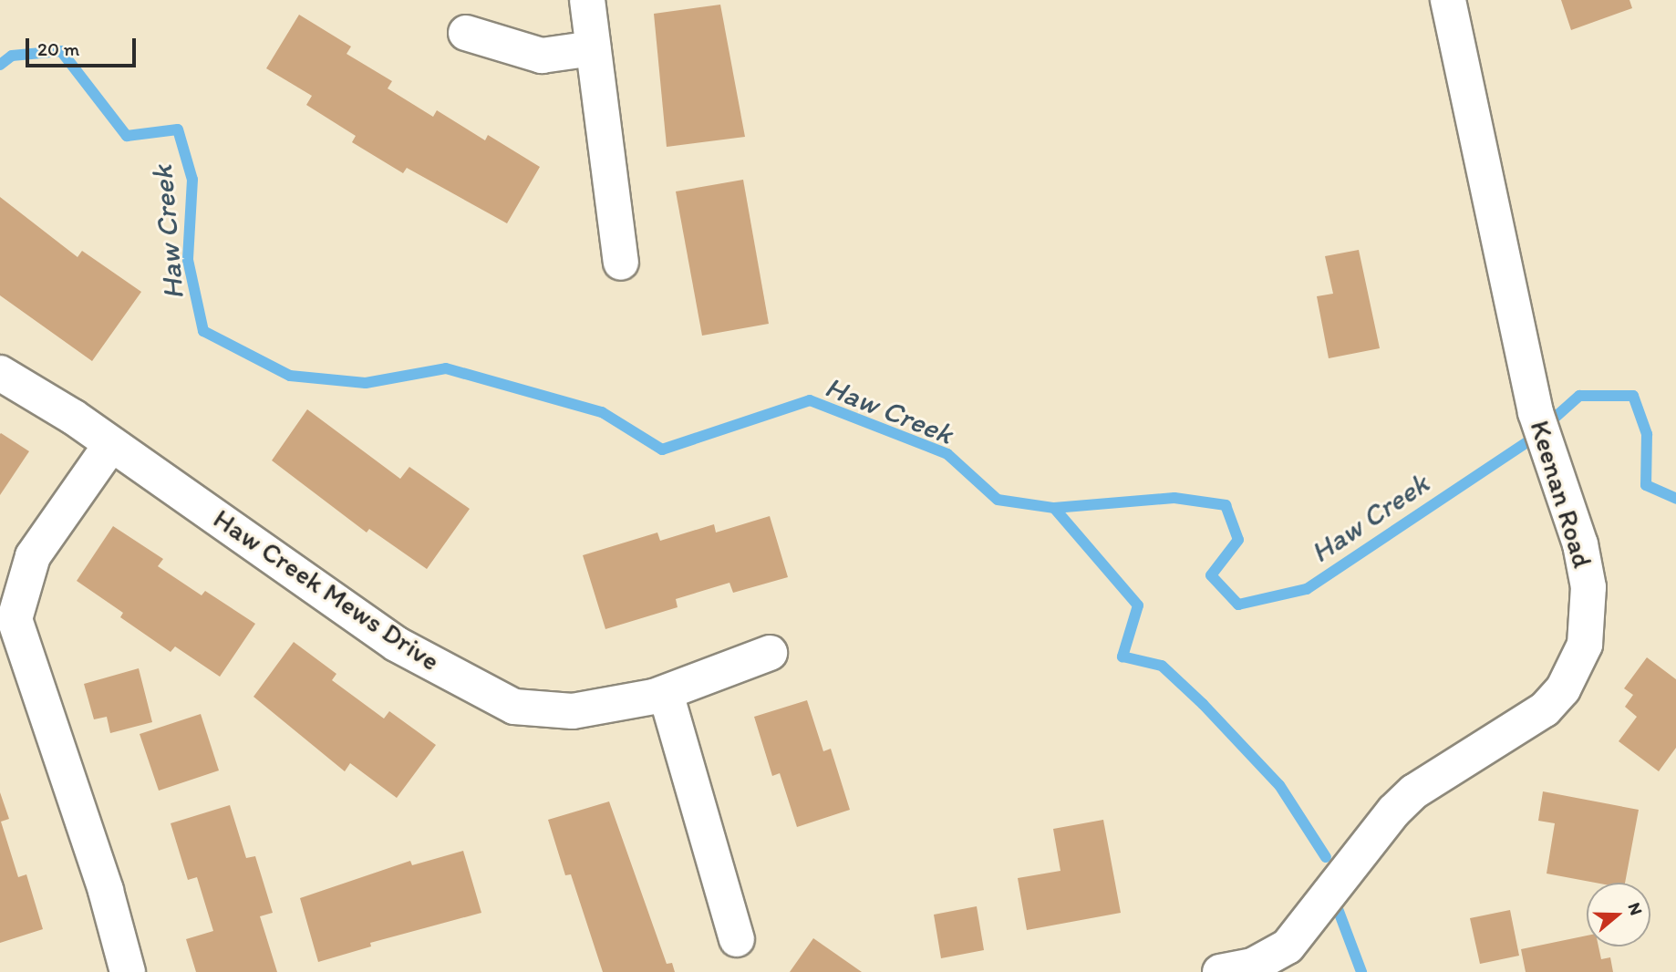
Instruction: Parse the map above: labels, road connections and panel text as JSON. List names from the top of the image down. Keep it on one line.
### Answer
{"streets":{"street":["Keenan Road","Haw Creek Mews Drive"]},"water":["Haw Creek"],"scale_bar":"20 m","north":"right"}
